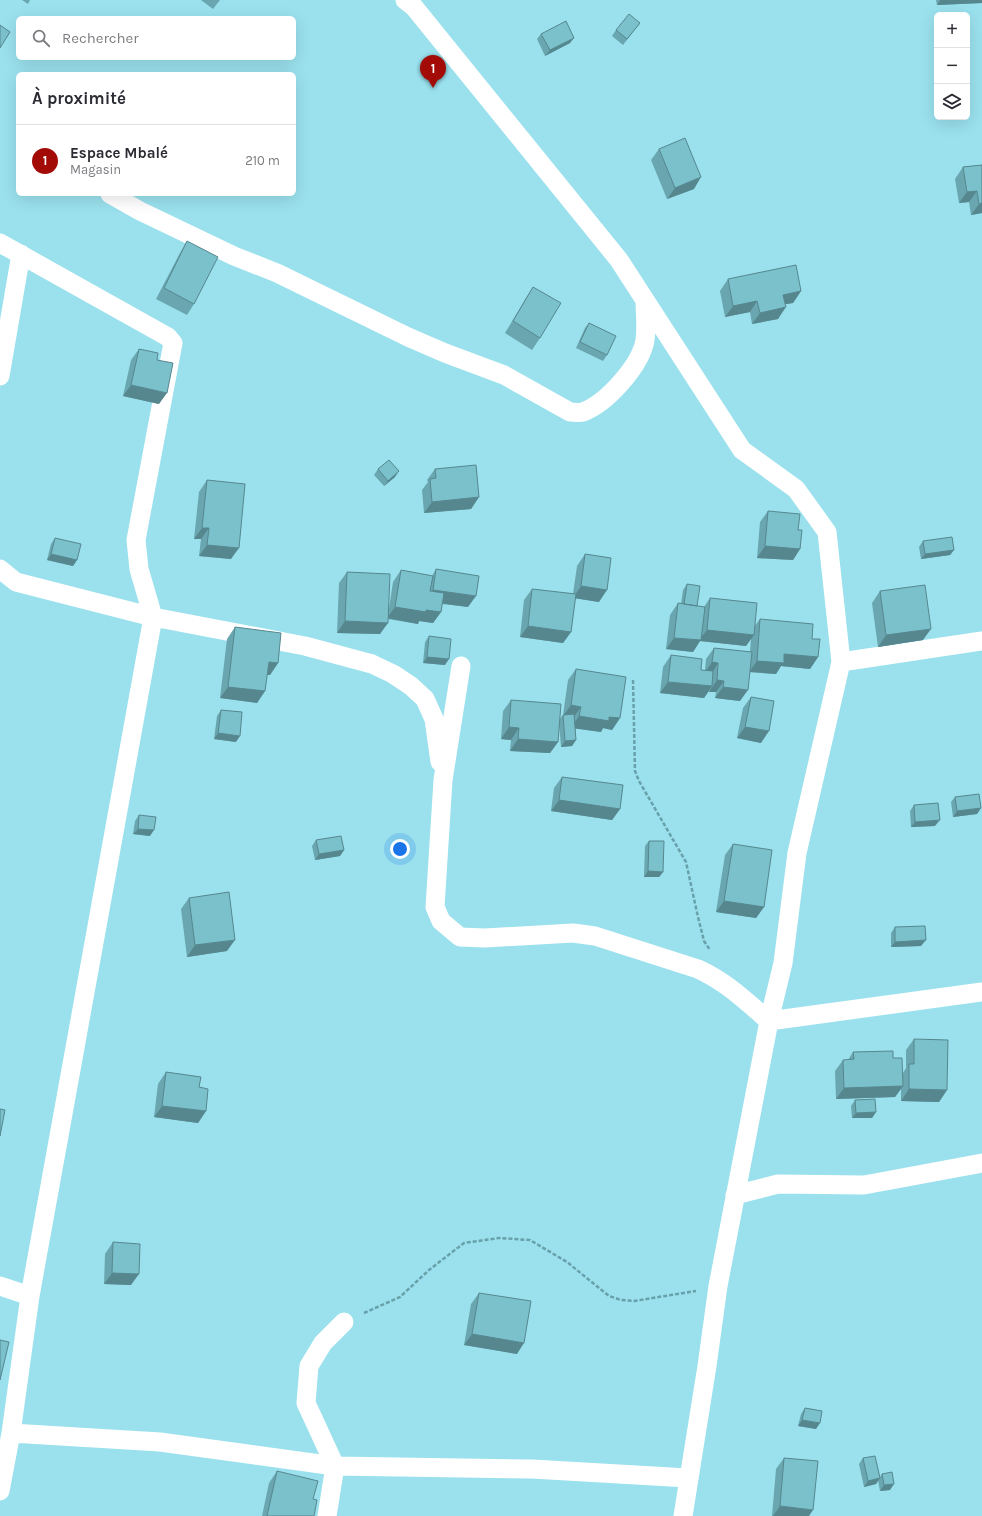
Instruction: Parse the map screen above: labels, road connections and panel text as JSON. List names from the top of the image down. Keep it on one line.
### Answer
{"page":{"map_buttons":["+","−"],"search":"Rechercher","pins":"1","heading":"À proximité","list":[{"mark":"1","name":"Espace Mbalé","note":"Magasin","value":"210 m"}]}}
